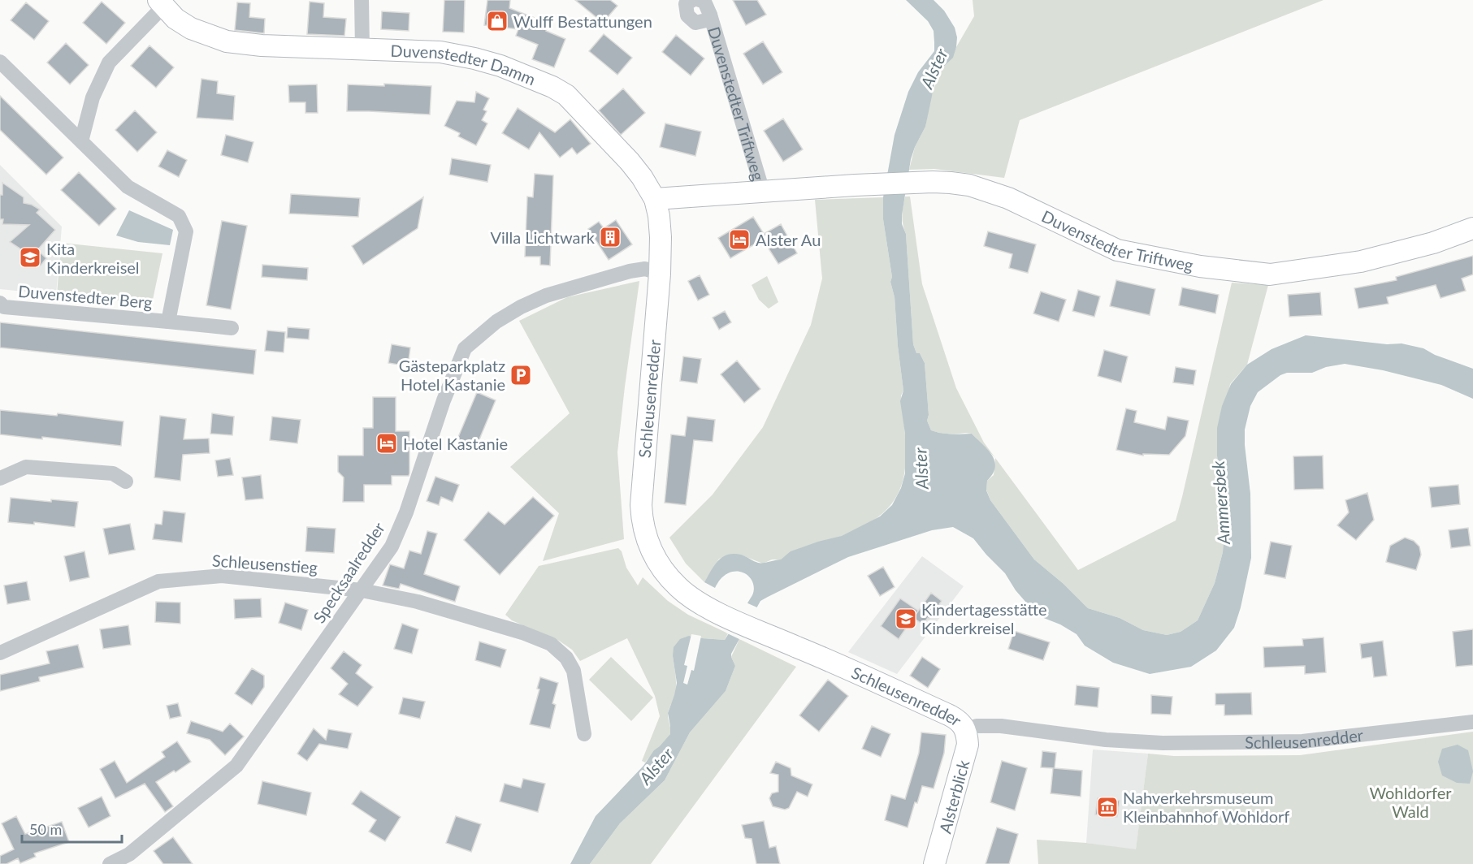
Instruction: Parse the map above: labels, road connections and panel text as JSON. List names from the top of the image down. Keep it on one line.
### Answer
{"streets":{"street":["Duvenstedter Damm","Duvenstedter Triftweg","Duvenstedter Berg","Schleusenredder","Schleusenstieg","Specksaalredder","Alsterblick"]},"crossings":[["Duvenstedter Damm","Duvenstedter Triftweg"],["Duvenstedter Damm","Schleusenredder"],["Duvenstedter Damm","Specksaalredder"],["Schleusenredder","Specksaalredder"],["Schleusenredder","Alsterblick"],["Schleusenstieg","Specksaalredder"]],"water":["Alster","Ammersbek"],"parks":["Wohldorfer Wald"],"places":{"shop":["Wulff Bestattungen"],"building":["Villa Lichtwark"],"hotel":["Alster Au","Hotel Kastanie"],"school or university":["Kita Kinderkreisel","Kindertagesstätte Kinderkreisel"],"parking":["Gästeparkplatz Hotel Kastanie"],"museum":["Nahverkehrsmuseum Kleinbahnhof Wohldorf"]},"scale_bar":"50 m"}
